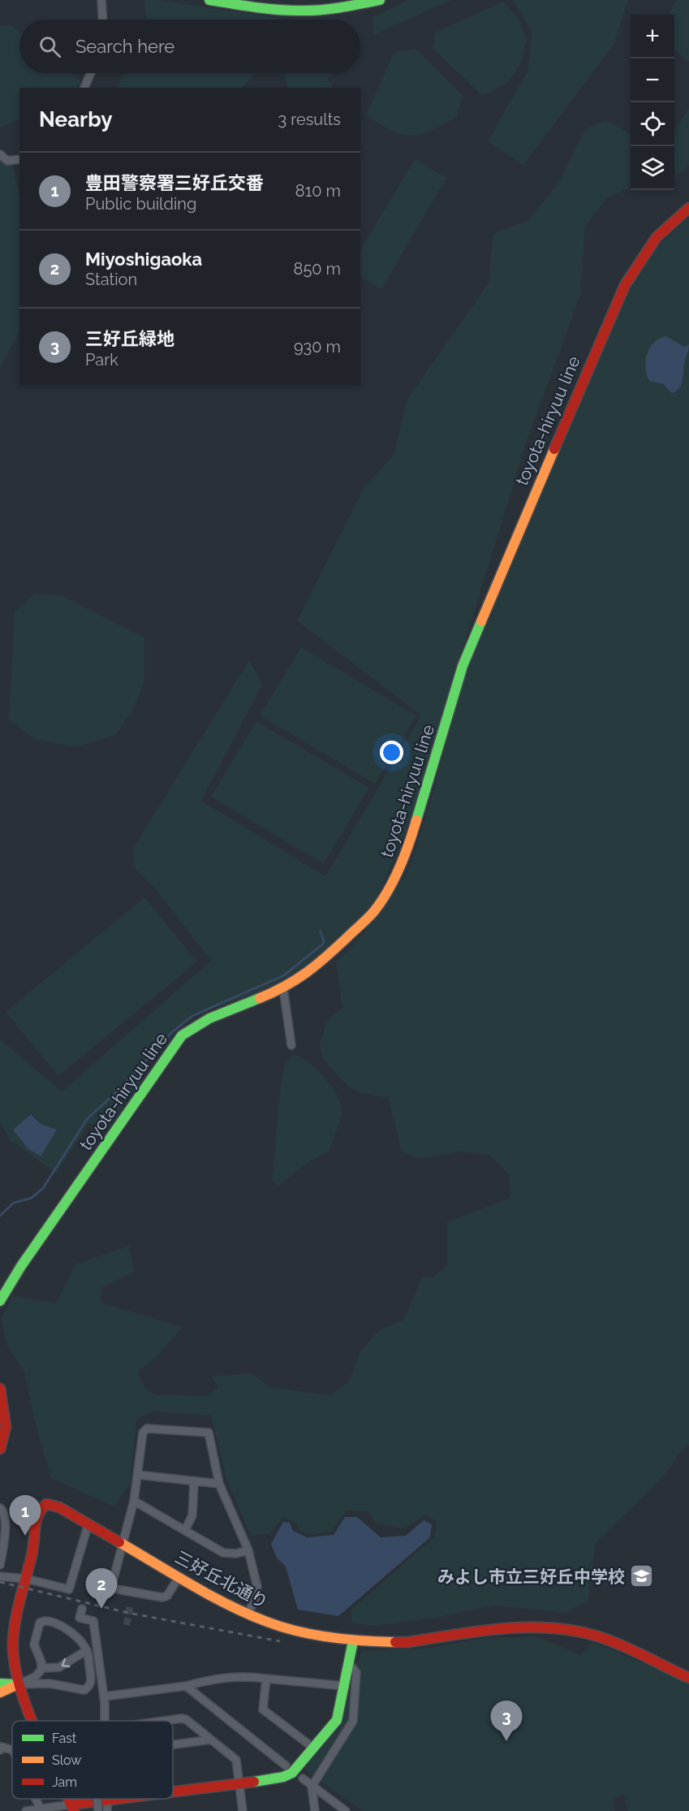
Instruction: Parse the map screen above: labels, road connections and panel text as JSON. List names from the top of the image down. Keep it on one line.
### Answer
{"streets":{"main road":["toyota-hiryuu line","三好丘北通り"]},"places":{"school or university":["みよし市立三好丘中学校"]},"legend":["Fast","Slow","Jam"],"page":{"map_buttons":["+","−"],"search":"Search here","heading":["Nearby","3 results"],"list":[{"mark":"1","name":"豊田警察署三好丘交番","note":"Public building","value":"810 m"},{"mark":"2","name":"Miyoshigaoka","note":"Station","value":"850 m"},{"mark":"3","name":"三好丘緑地","note":"Park","value":"930 m"}],"pins":["1","2","3"]}}
